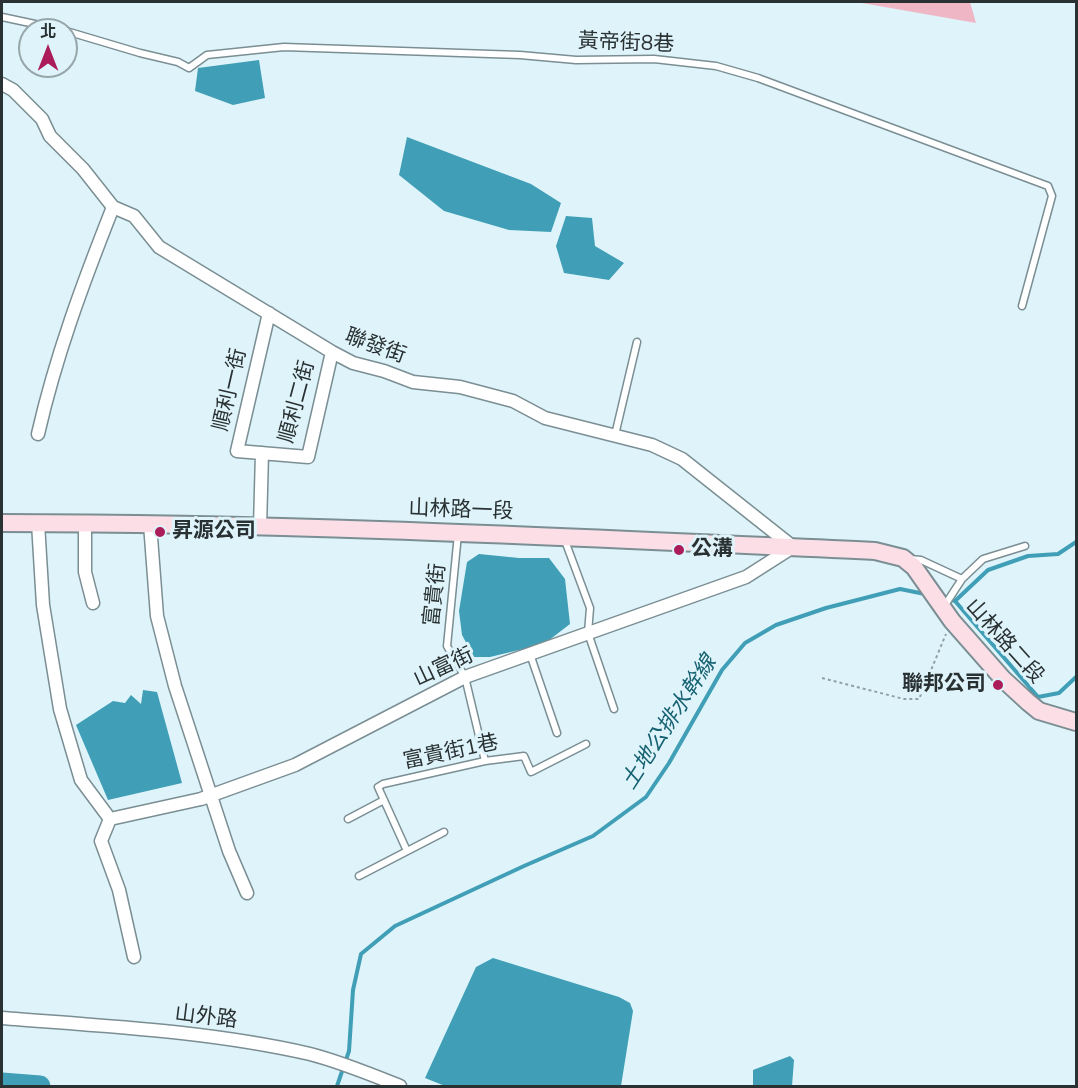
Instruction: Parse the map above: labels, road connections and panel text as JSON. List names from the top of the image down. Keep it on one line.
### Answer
{"streets":{"main road":["山林路一段","山林路二段"],"street":["聯發街","順利一街","順利二街","山富街","山外路"],"lane":["黃帝街8巷","富貴街","富貴街1巷"]},"crossings":[["聯發街","順利一街"],["聯發街","順利二街"],["聯發街","山林路一段"],["聯發街","山富街"],["順利一街","順利二街"],["山林路一段","富貴街"],["山林路一段","山林路二段"],["山林路一段","山富街"],["富貴街","山富街"],["富貴街","富貴街1巷"]],"water":["土地公排水幹線"],"places":["昇源公司","公溝","聯邦公司"],"north":"top"}
